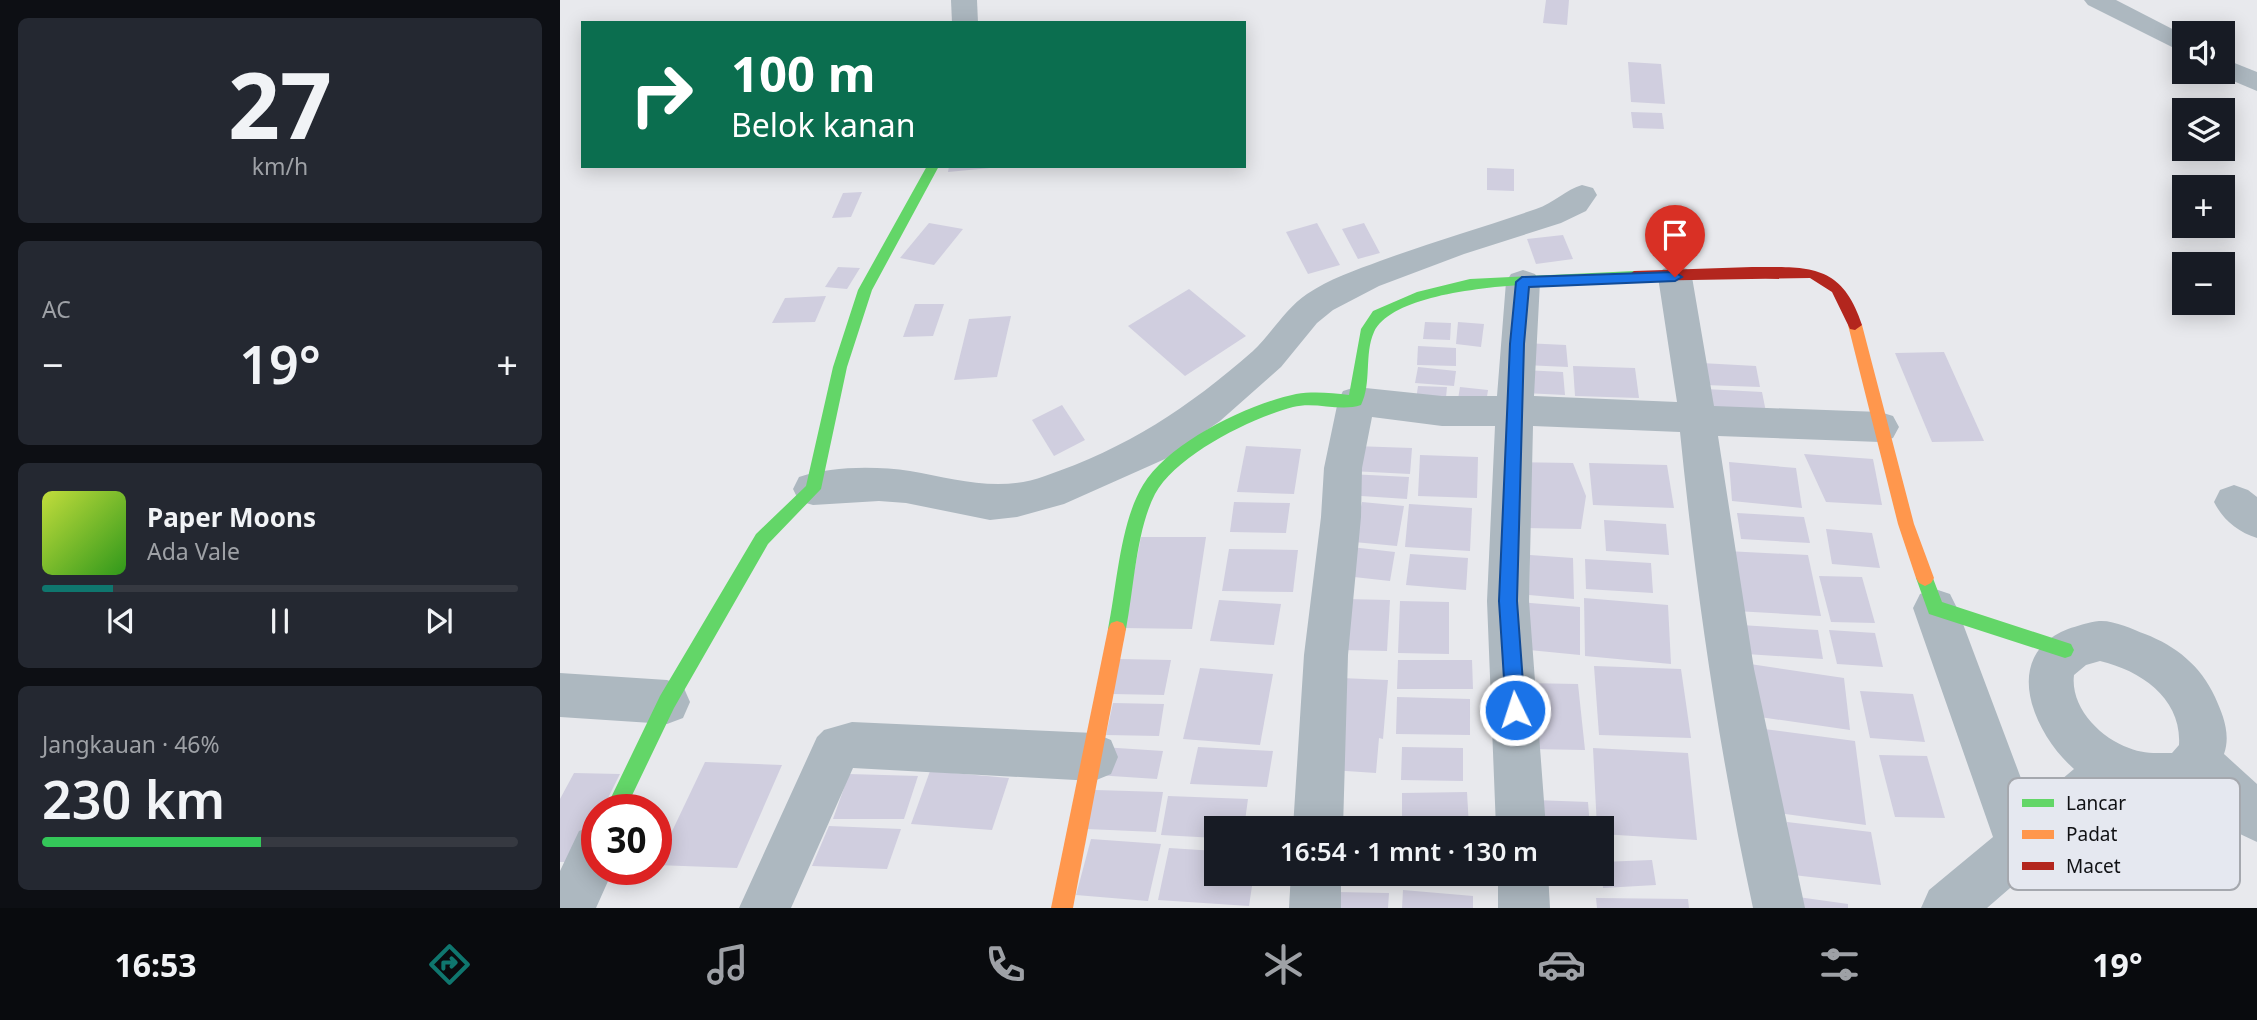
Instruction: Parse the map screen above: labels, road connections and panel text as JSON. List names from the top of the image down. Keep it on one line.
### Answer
{"legend":["Lancar","Padat","Macet"],"page":{"tile":[["27","km/h"],"AC",["Jangkauan · 46%","230 km"]],"map_buttons":["+","−"],"turn":["100 m","Belok kanan"],"heat":["−","19°","+"],"song":["Paper Moons","Ada Vale"],"limit":"30","trip":"16:54 · 1 mnt · 130 m","tabs":["16:53","19°"]}}
